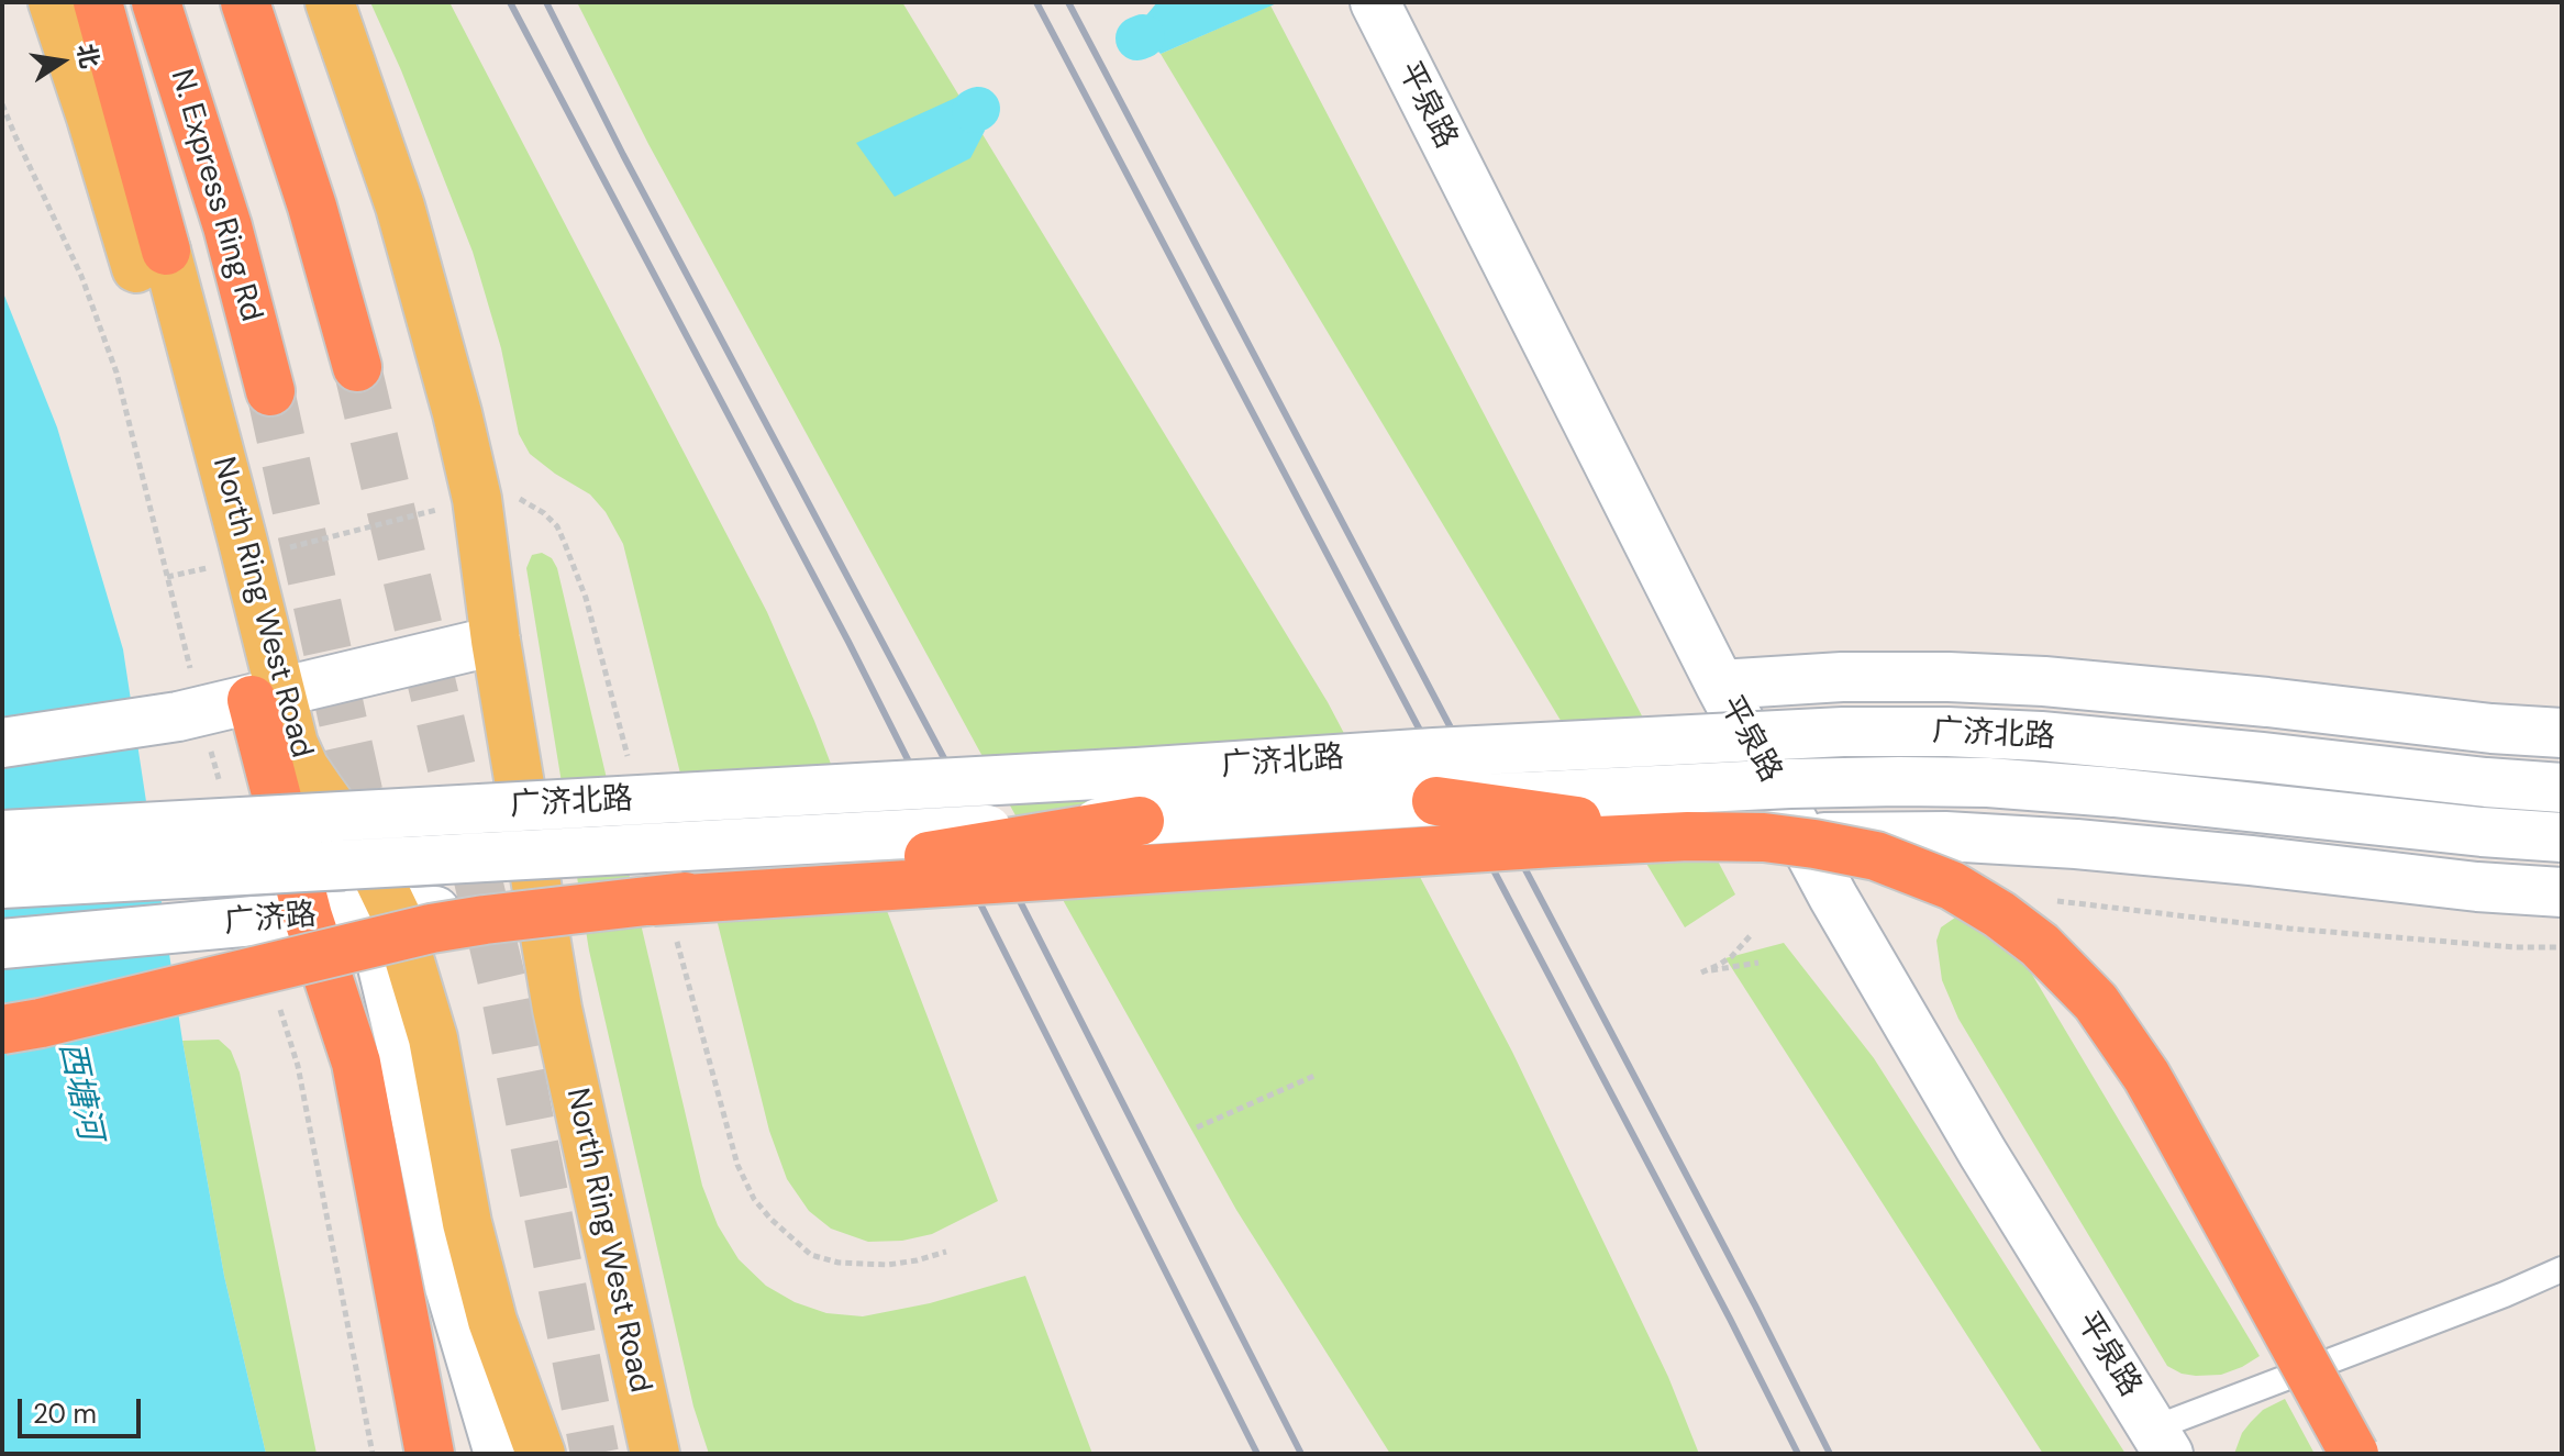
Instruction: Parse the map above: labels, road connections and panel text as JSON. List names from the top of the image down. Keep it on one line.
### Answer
{"streets":{"highway":["N. Express Ring Rd"],"main road":["平泉路","North Ring West Road","广济北路","广济路"]},"crossings":[["North Ring West Road","广济路"]],"water":["西塘河"],"scale_bar":"20 m","north":"right"}
